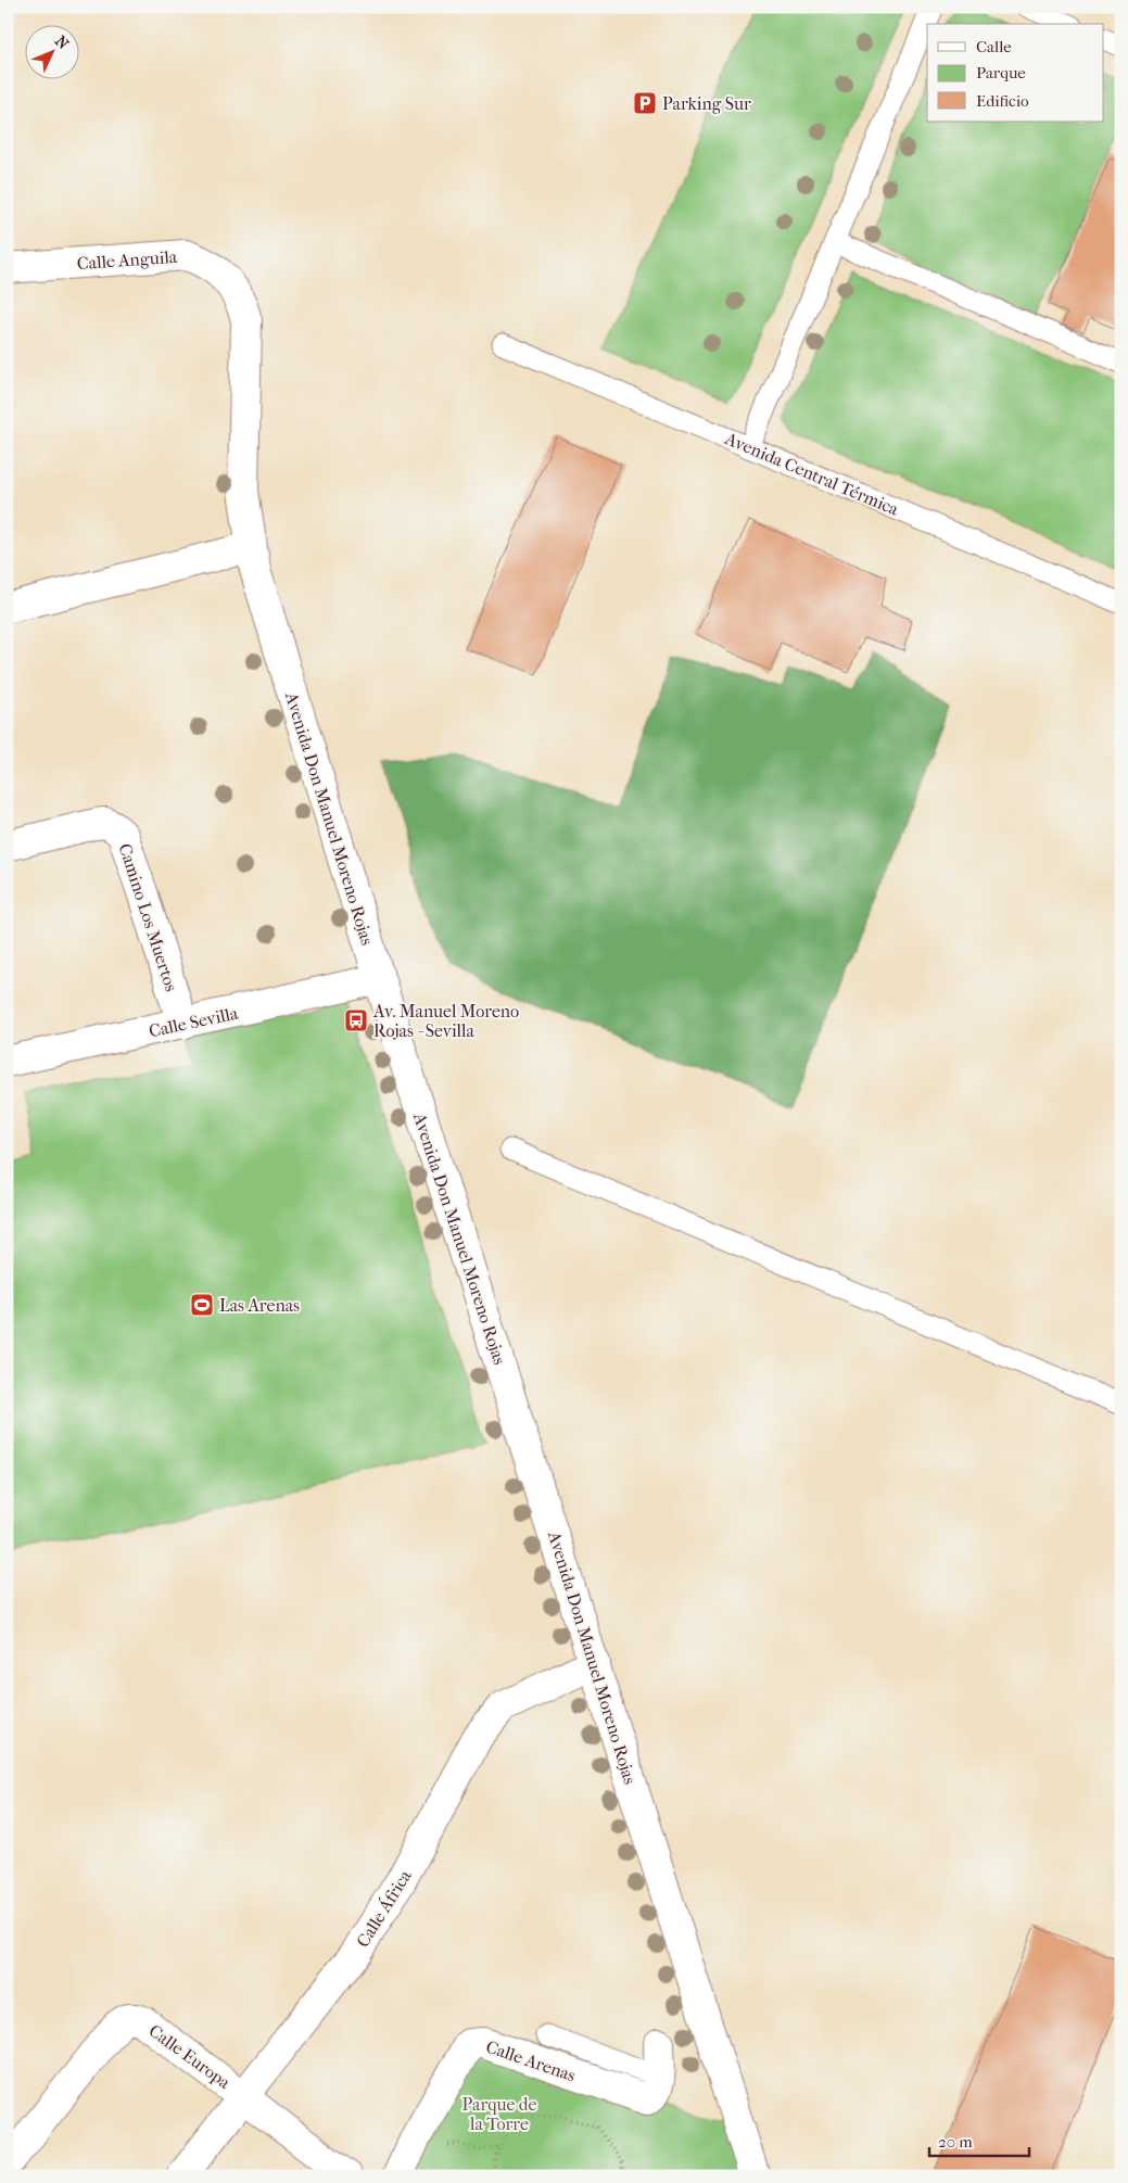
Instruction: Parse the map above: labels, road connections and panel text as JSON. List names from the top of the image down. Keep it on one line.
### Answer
{"streets":{"street":["Calle Anguila","Avenida Don Manuel Moreno Rojas","Camino Los Muertos","Calle Sevilla","Calle África","Calle Europa","Calle Arenas"],"lane":["Avenida Central Térmica"]},"crossings":[["Calle Anguila","Avenida Don Manuel Moreno Rojas"],["Avenida Don Manuel Moreno Rojas","Calle Sevilla"],["Avenida Don Manuel Moreno Rojas","Calle África"],["Camino Los Muertos","Calle Sevilla"],["Calle África","Calle Europa"]],"parks":["Parque de la Torre"],"places":{"parking":["Parking Sur"],"bus stop":["Av. Manuel Moreno Rojas - Sevilla"],"sports":["Las Arenas"]},"legend":["Calle","Parque","Edificio"],"scale_bar":"20 m","north":"top right"}
